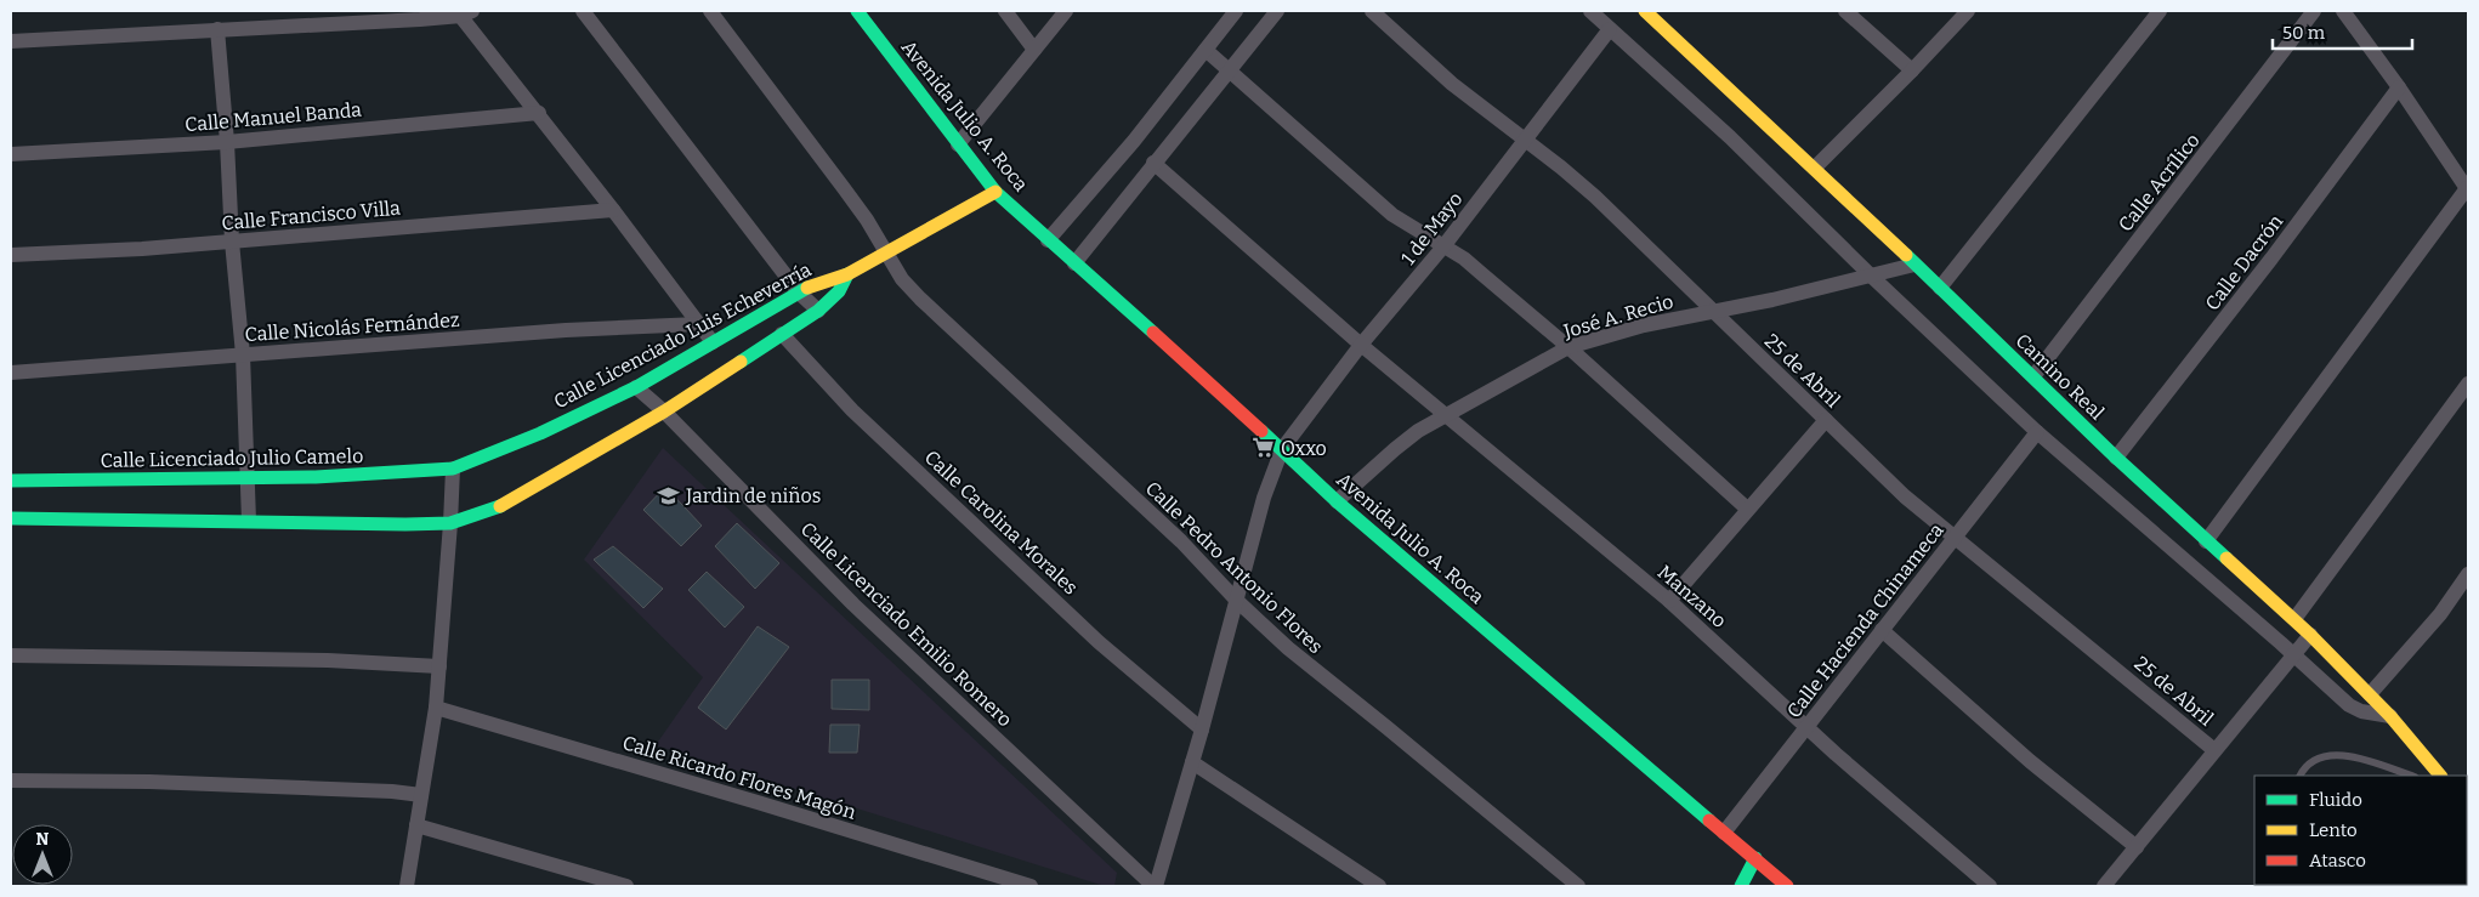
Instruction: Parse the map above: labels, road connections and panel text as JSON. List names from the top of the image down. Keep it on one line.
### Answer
{"streets":{"street":["Avenida Julio A. Roca","Calle Manuel Banda","Calle Acrílico","Calle Francisco Villa","1 de Mayo","Calle Dacrón","José A. Recio","Calle Nicolás Fernández","Calle Licenciado Luis Echeverría","25 de Abril","Camino Real","Calle Licenciado Julio Camelo","Calle Carolina Morales","Calle Pedro Antonio Flores","Manzano","Calle Hacienda Chinameca","Calle Licenciado Emilio Romero","Calle Ricardo Flores Magón"]},"crossings":[["Avenida Julio A. Roca","1 de Mayo"],["Avenida Julio A. Roca","José A. Recio"],["Avenida Julio A. Roca","Calle Licenciado Luis Echeverría"],["Avenida Julio A. Roca","Calle Hacienda Chinameca"],["Calle Acrílico","Camino Real"],["1 de Mayo","25 de Abril"],["1 de Mayo","Calle Carolina Morales"],["1 de Mayo","Calle Pedro Antonio Flores"],["1 de Mayo","Manzano"],["1 de Mayo","Calle Licenciado Emilio Romero"],["Calle Dacrón","Camino Real"],["José A. Recio","25 de Abril"],["José A. Recio","Camino Real"],["José A. Recio","Manzano"],["Calle Licenciado Luis Echeverría","Calle Licenciado Julio Camelo"],["Calle Licenciado Luis Echeverría","Calle Carolina Morales"],["Calle Licenciado Luis Echeverría","Calle Pedro Antonio Flores"],["Calle Licenciado Luis Echeverría","Calle Licenciado Emilio Romero"],["25 de Abril","Calle Hacienda Chinameca"],["Manzano","Calle Hacienda Chinameca"]],"places":{"supermarket":["Oxxo"],"school or university":["Jardin de niños"]},"legend":["Fluido","Lento","Atasco"],"scale_bar":"50 m","north":"top"}
